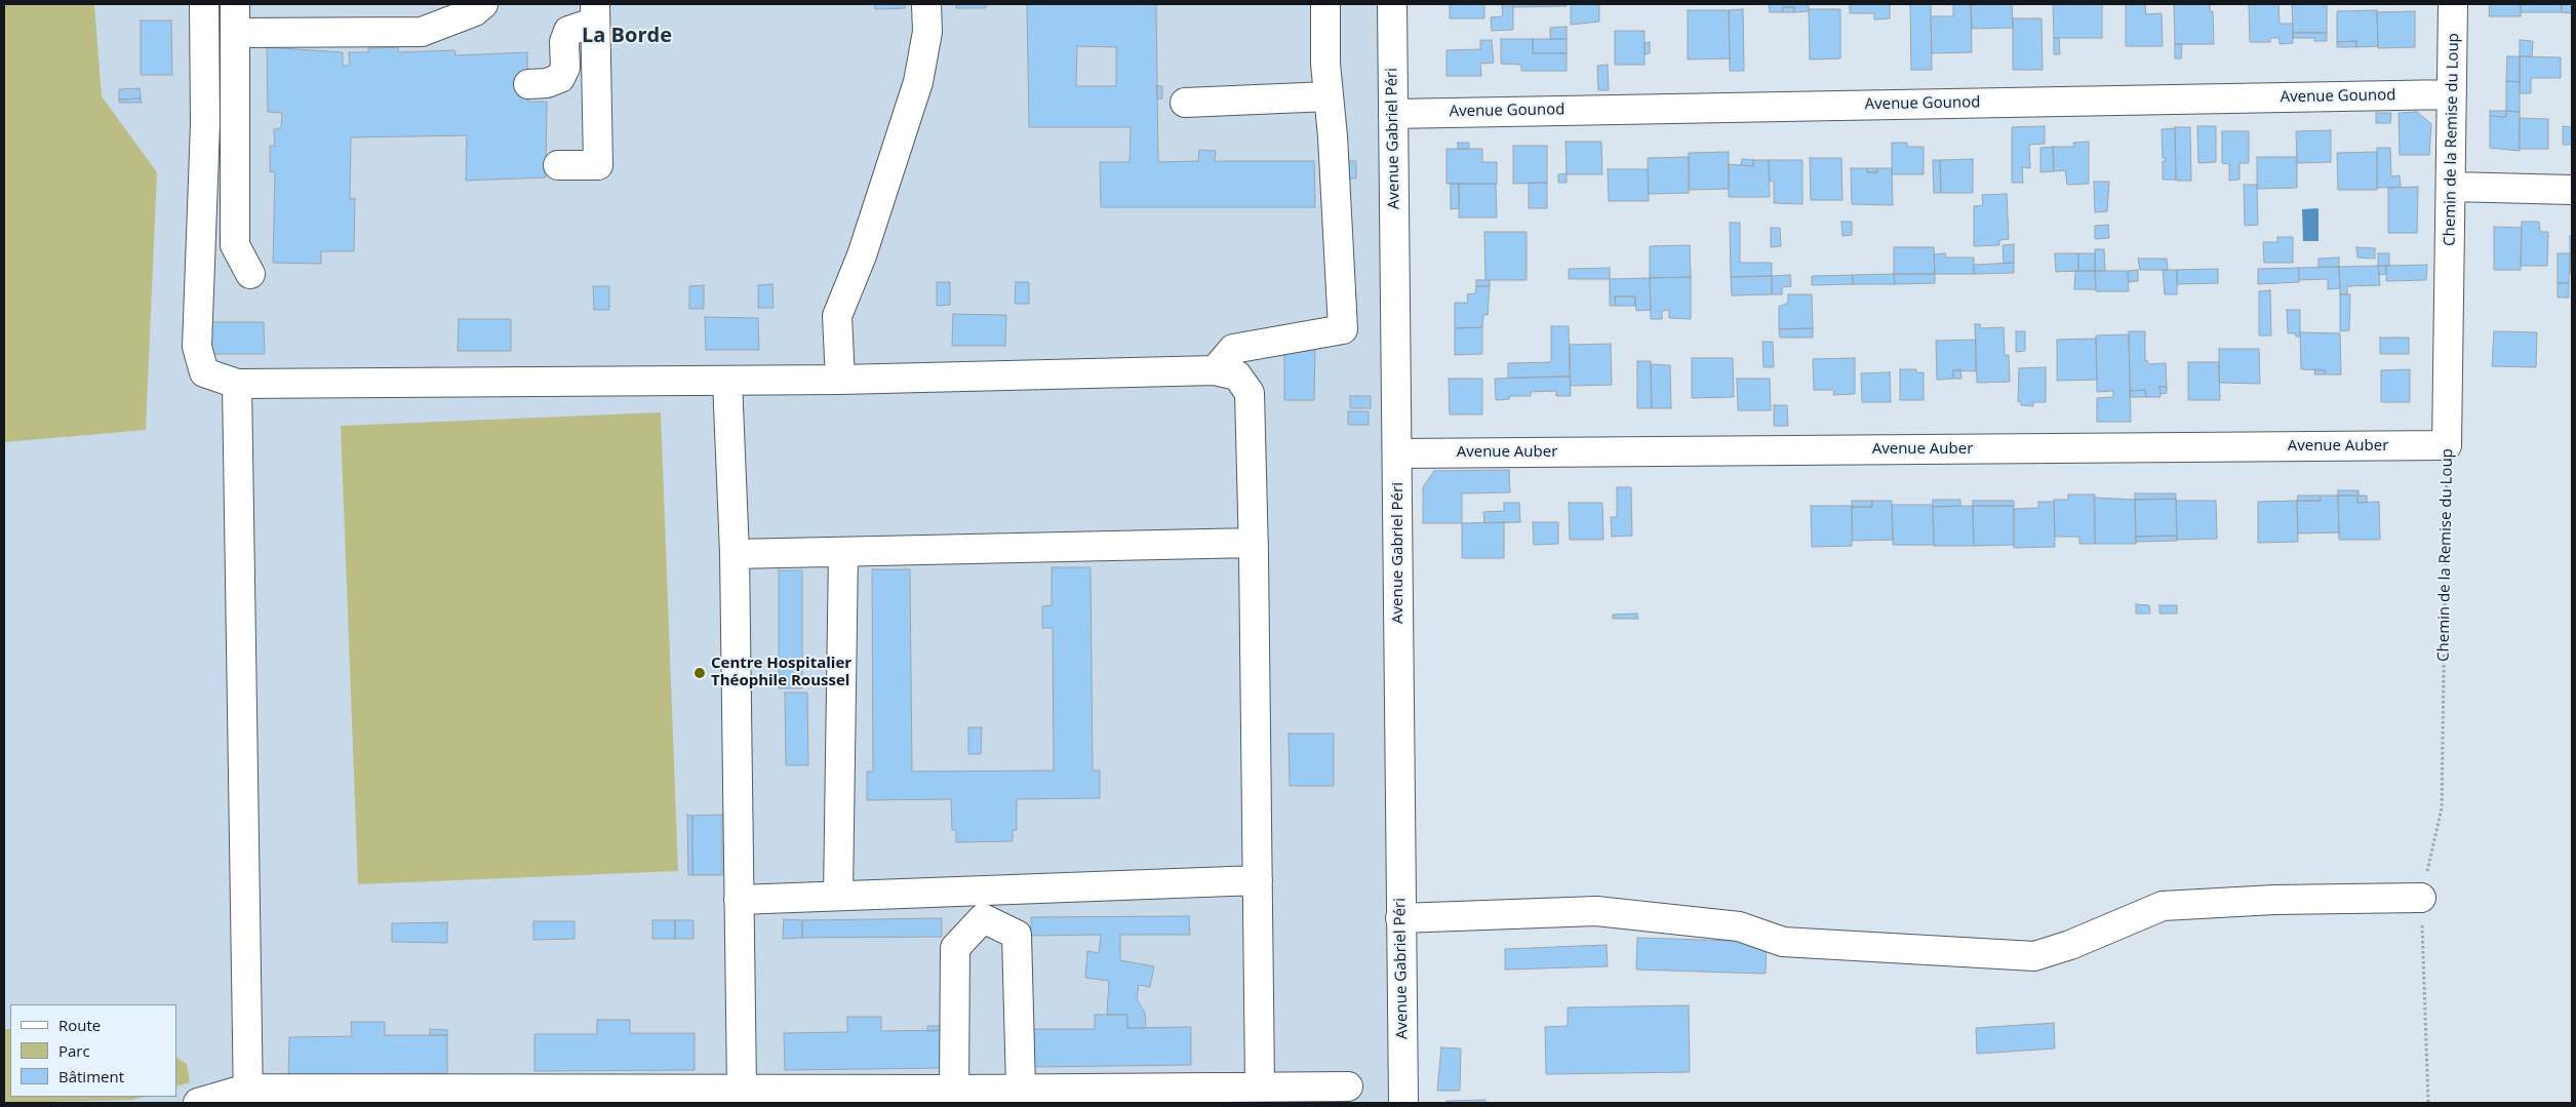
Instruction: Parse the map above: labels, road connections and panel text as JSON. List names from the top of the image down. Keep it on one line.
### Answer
{"streets":{"street":["Avenue Gounod","Avenue Gabriel Péri","Chemin de la Remise du Loup","Avenue Auber"]},"crossings":[["Avenue Gounod","Avenue Gabriel Péri"],["Avenue Gounod","Chemin de la Remise du Loup"],["Avenue Gabriel Péri","Avenue Auber"],["Chemin de la Remise du Loup","Avenue Auber"]],"districts":["La Borde"],"places":["Centre Hospitalier Théophile Roussel"],"legend":["Route","Parc","Bâtiment"]}
